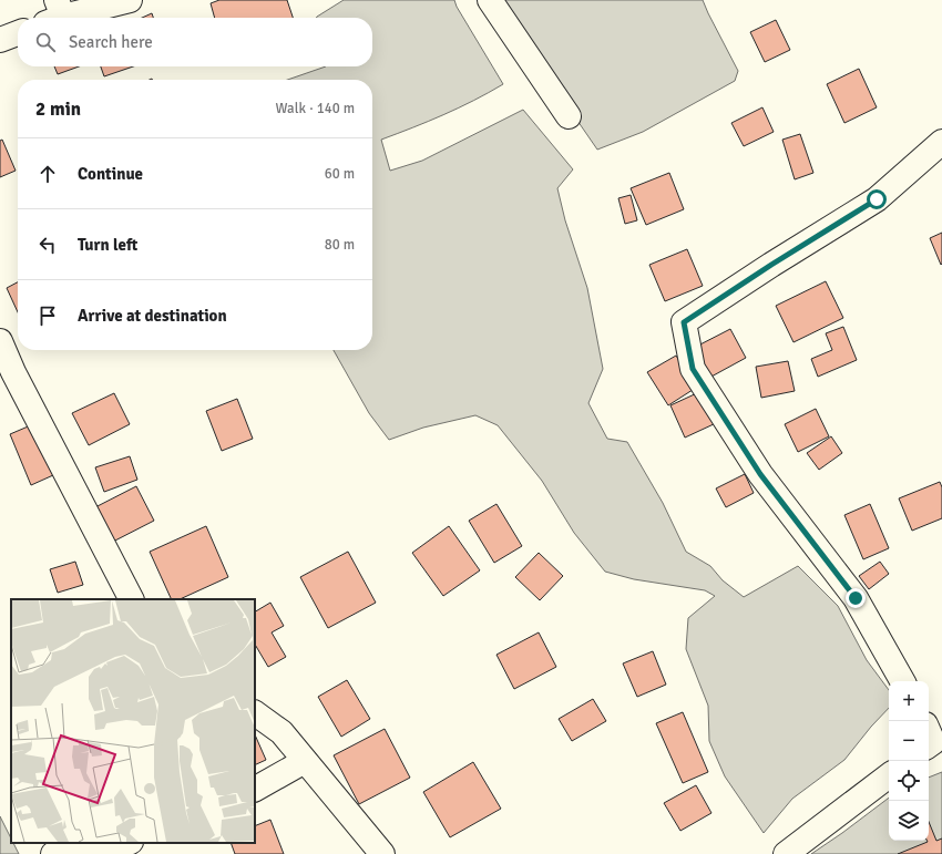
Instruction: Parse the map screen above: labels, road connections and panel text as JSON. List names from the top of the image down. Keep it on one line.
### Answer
{"page":{"search":"Search here","heading":["2 min","Walk · 140 m"],"list":[["Continue","60 m"],["Turn left","80 m"],"Arrive at destination"],"map_buttons":["+","−"]}}
